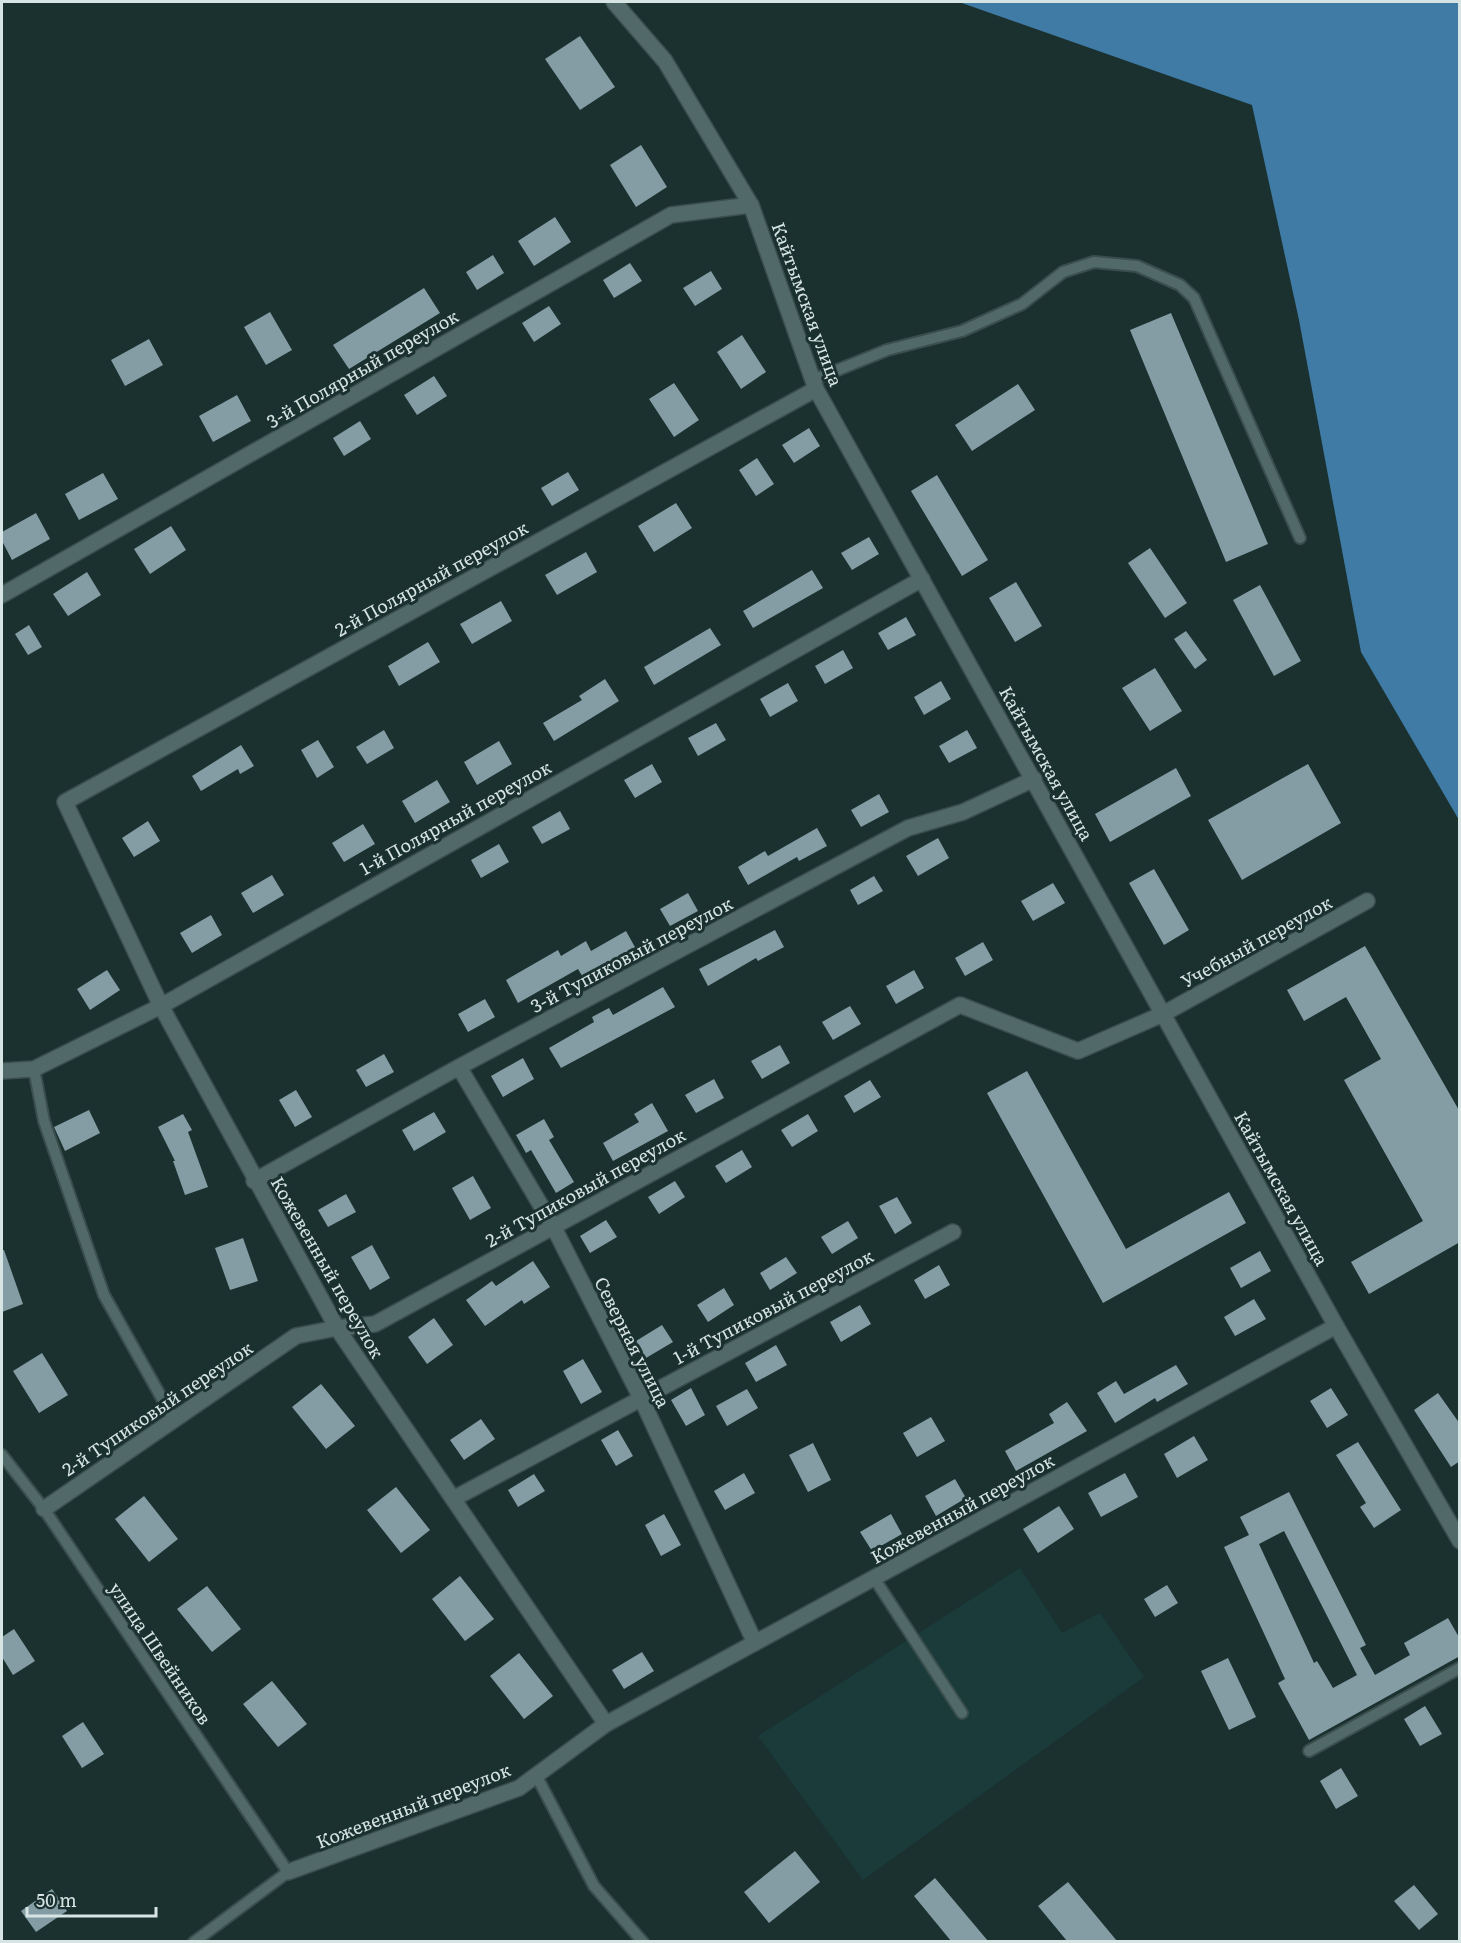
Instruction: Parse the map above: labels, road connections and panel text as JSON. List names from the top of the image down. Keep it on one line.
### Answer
{"streets":{"street":["Кайтымская улица","3-й Полярный переулок","2-й Полярный переулок","1-й Полярный переулок","Учебный переулок","3-й Тупиковый переулок","2-й Тупиковый переулок","Кожевенный переулок","1-й Тупиковый переулок","Северная улица"],"lane":["улица Швейников"]},"crossings":[["Кайтымская улица","3-й Полярный переулок"],["Кайтымская улица","2-й Полярный переулок"],["Кайтымская улица","1-й Полярный переулок"],["Кайтымская улица","Учебный переулок"],["Кайтымская улица","3-й Тупиковый переулок"],["Кайтымская улица","2-й Тупиковый переулок"],["Кайтымская улица","Кожевенный переулок"],["2-й Полярный переулок","Кожевенный переулок"],["1-й Полярный переулок","Кожевенный переулок"],["Учебный переулок","2-й Тупиковый переулок"],["3-й Тупиковый переулок","Кожевенный переулок"],["3-й Тупиковый переулок","Северная улица"],["2-й Тупиковый переулок","Кожевенный переулок"],["2-й Тупиковый переулок","Северная улица"],["2-й Тупиковый переулок","улица Швейников"],["Кожевенный переулок","1-й Тупиковый переулок"],["Кожевенный переулок","Северная улица"],["Кожевенный переулок","улица Швейников"],["1-й Тупиковый переулок","Северная улица"]],"scale_bar":"50 m"}
